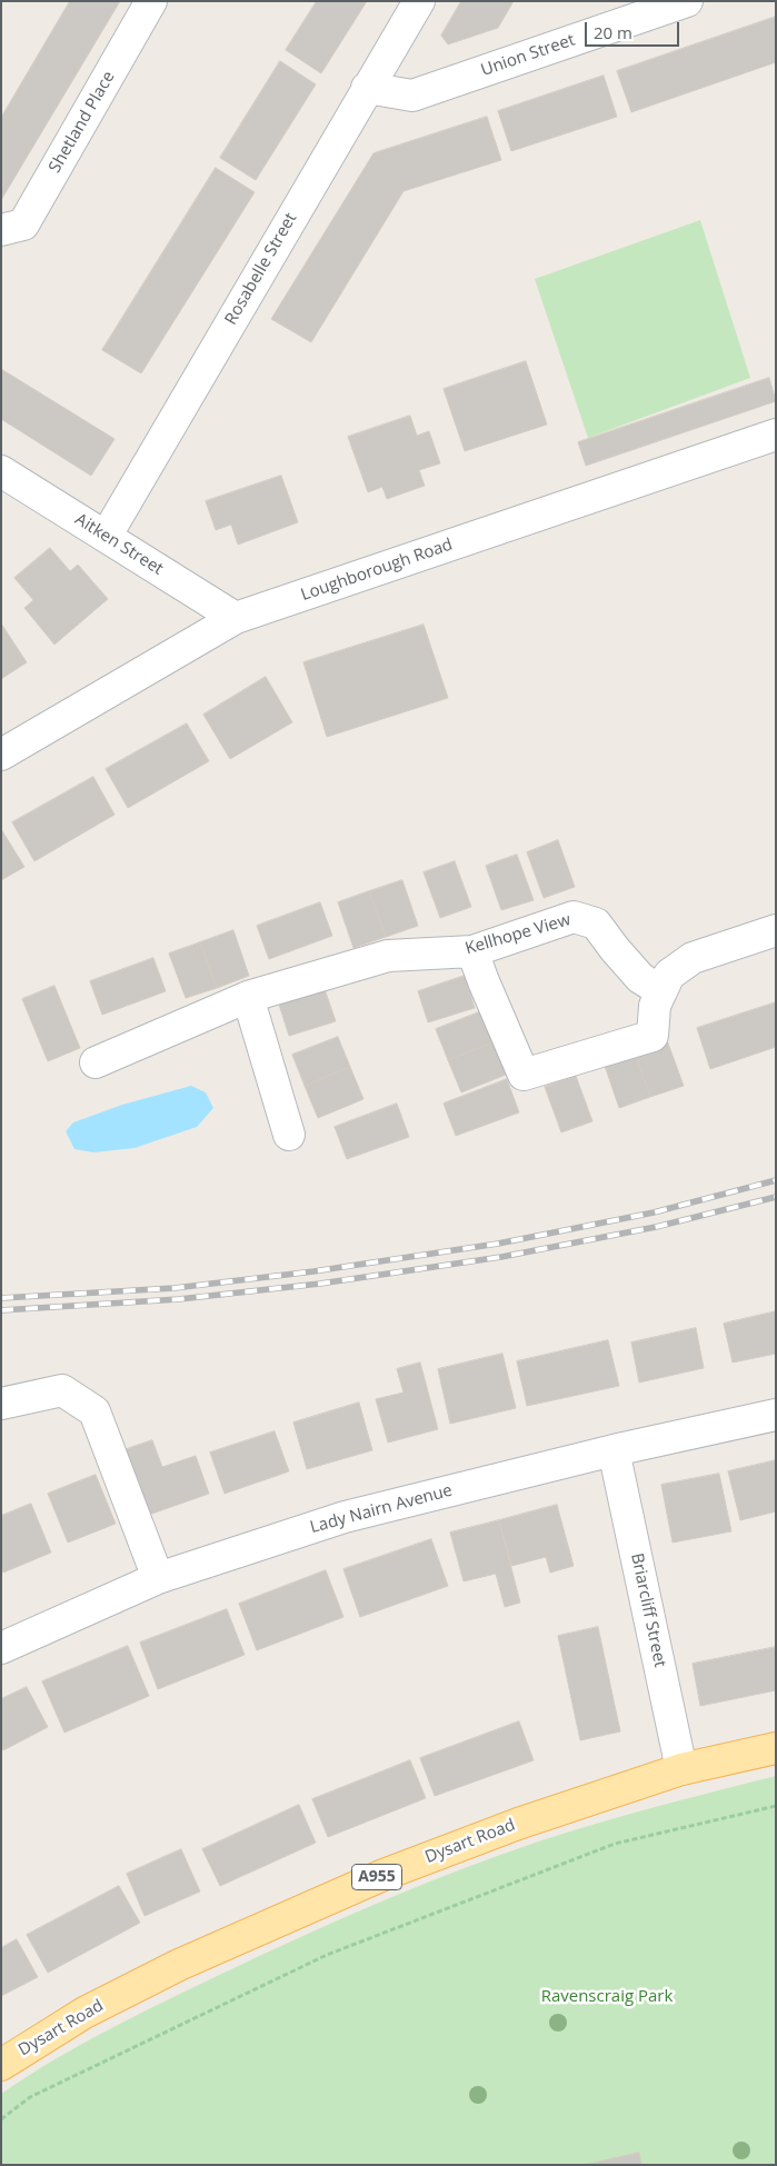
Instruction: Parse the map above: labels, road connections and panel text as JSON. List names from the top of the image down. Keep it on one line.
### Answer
{"streets":{"main road":["Dysart Road","A955"],"street":["Union Street","Shetland Place","Rosabelle Street","Aitken Street","Loughborough Road","Kellhope View","Lady Nairn Avenue","Briarcliff Street"]},"crossings":[["Union Street","Rosabelle Street"],["Rosabelle Street","Aitken Street"],["Aitken Street","Loughborough Road"],["Lady Nairn Avenue","Briarcliff Street"],["Briarcliff Street","Dysart Road"]],"parks":["Ravenscraig Park"],"scale_bar":"20 m"}
